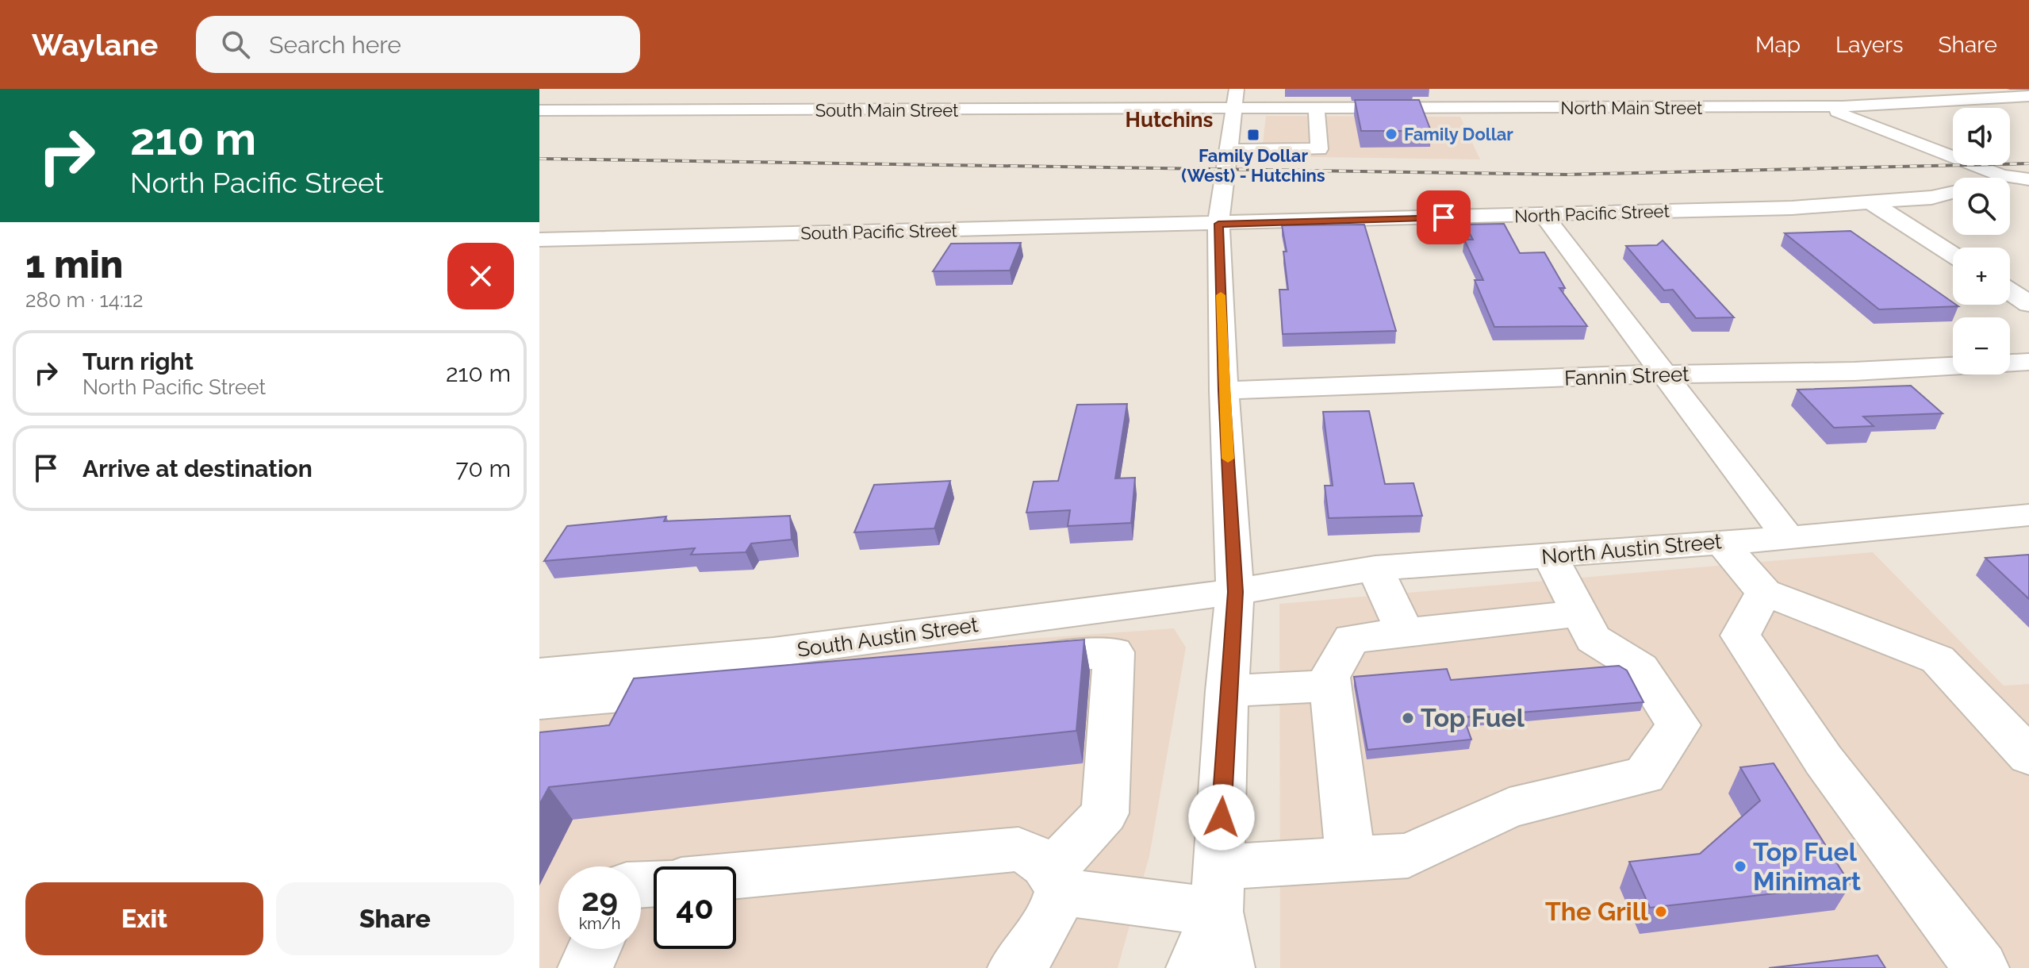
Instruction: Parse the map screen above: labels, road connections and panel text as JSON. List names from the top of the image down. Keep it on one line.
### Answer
{"streets":{"street":["North Main Street","South Main Street","North Pacific Street","South Pacific Street","Fannin Street","North Austin Street","South Austin Street"]},"crossings":[["North Main Street","South Main Street"],["North Pacific Street","South Pacific Street"],["North Austin Street","South Austin Street"]],"districts":["Hutchins"],"places":{"other":["Family Dollar","Top Fuel","Top Fuel Minimart","The Grill"],"transit":["Family Dollar (West) - Hutchins"]},"page":{"header":"Waylane","search":"Search here","nav":["Map","Layers","Share"],"turn":["210 m","North Pacific Street"],"map_buttons":["+","−"],"heading":["1 min","280 m · 14:12"],"list":[{"name":"Turn right","note":"North Pacific Street","value":"210 m"},{"name":"Arrive at destination","value":"70 m"}],"speed":"29 km/h","limit":"40","buttons":["Exit","Share"]}}
